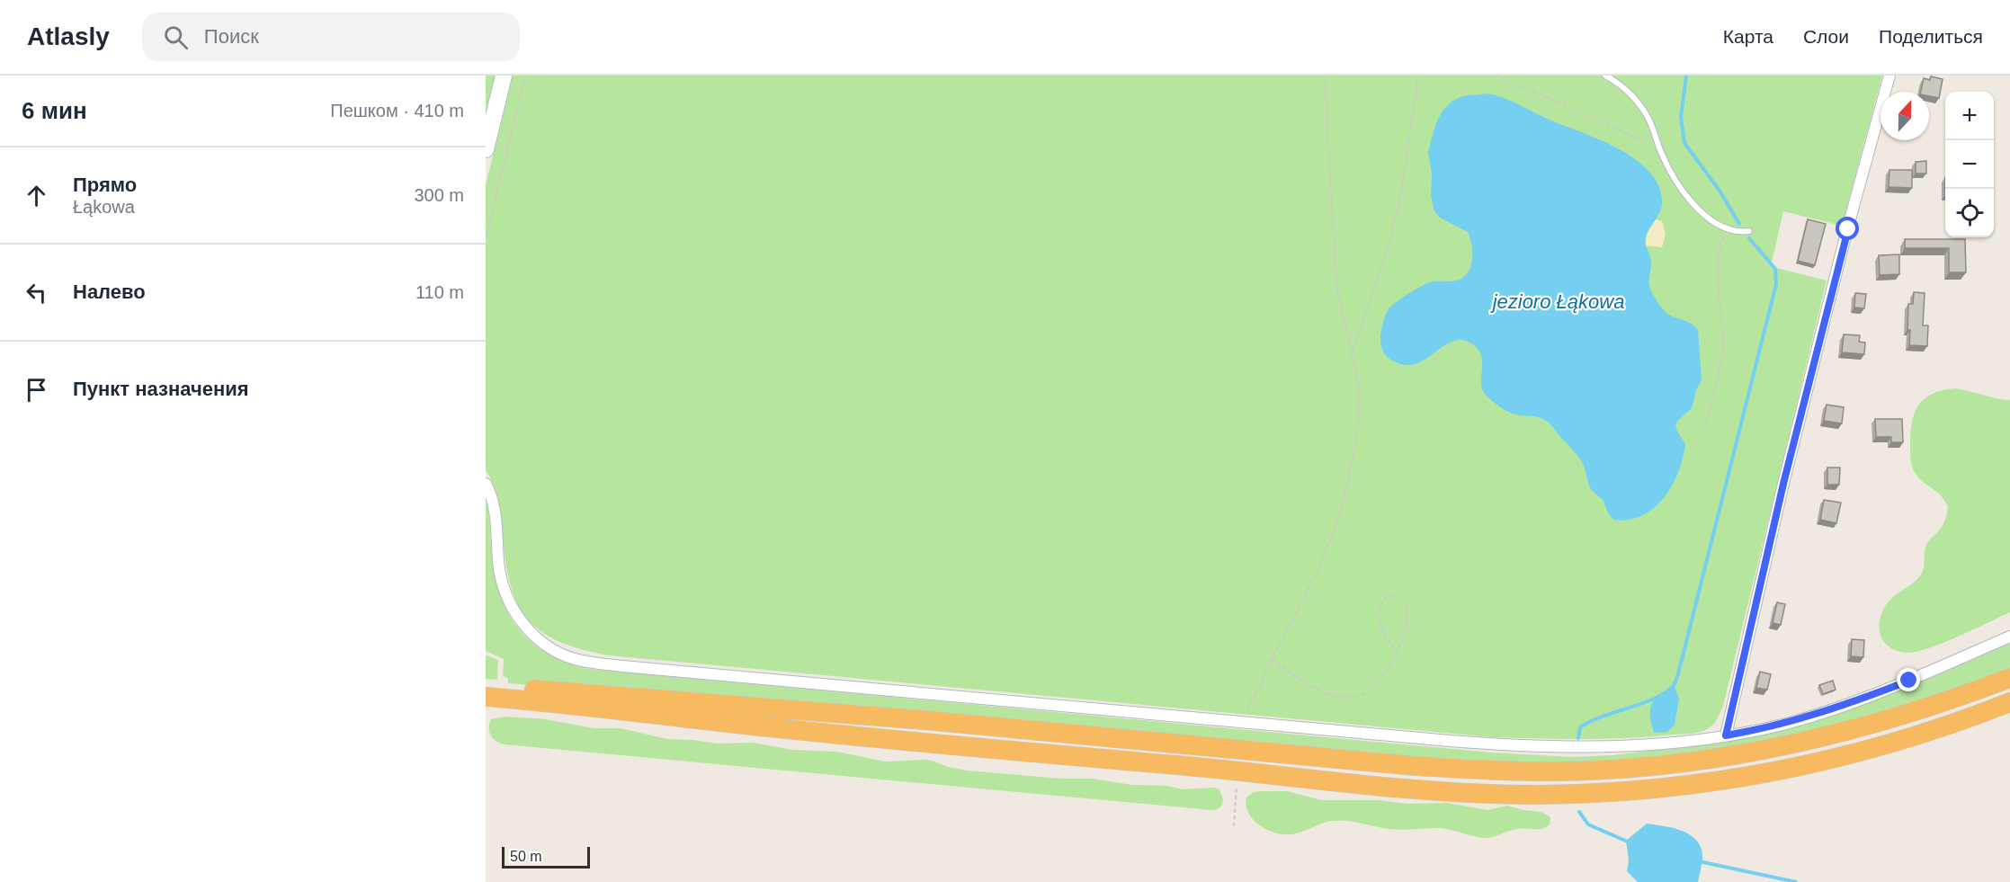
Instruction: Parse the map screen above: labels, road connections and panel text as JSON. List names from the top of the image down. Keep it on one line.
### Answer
{"water":["jezioro Łąkowa"],"scale_bar":"50 m","north":"top","page":{"header":"Atlasly","search":"Поиск","nav":["Карта","Слои","Поделиться"],"heading":["6 мин","Пешком · 410 m"],"map_buttons":["+","−"],"list":[["Прямо","Łąkowa","300 m"],["Налево","110 m"],"Пункт назначения"],"scale":"50 m"}}
